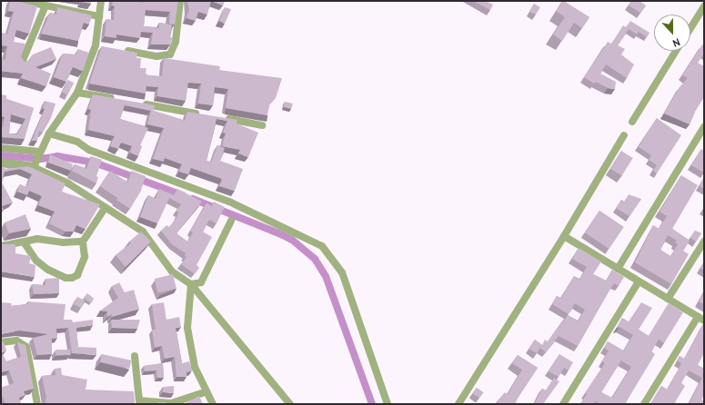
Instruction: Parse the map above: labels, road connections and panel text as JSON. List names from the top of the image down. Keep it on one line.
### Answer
{"north":"bottom"}
